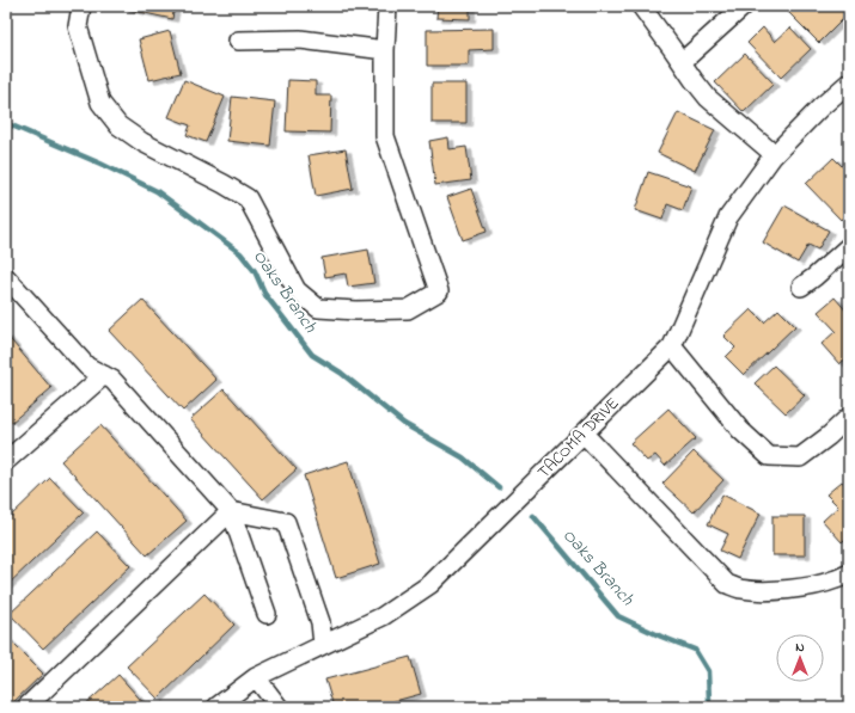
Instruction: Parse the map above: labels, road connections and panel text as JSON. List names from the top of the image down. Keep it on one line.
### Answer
{"streets":{"street":["TACOMA DRIVE"]},"water":["Oaks Branch"],"north":"top"}
